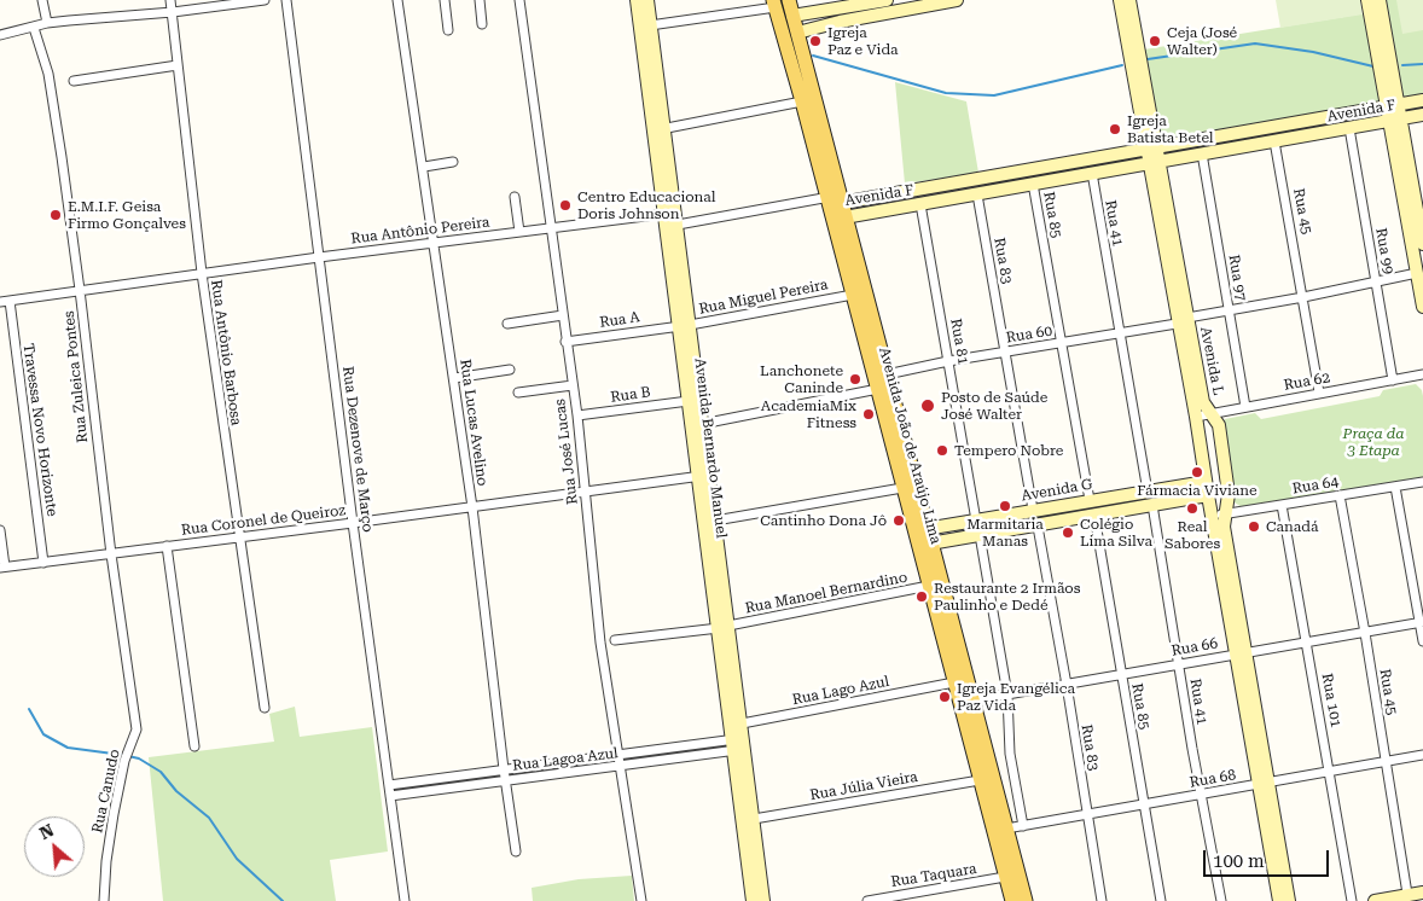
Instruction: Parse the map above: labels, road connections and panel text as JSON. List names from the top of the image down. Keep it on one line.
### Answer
{"streets":{"main road":["Avenida João de Araújo Lima"],"street":["Avenida F","Rua 45","Rua 85","Rua 41","Rua Antônio Pereira","Rua 99","Rua 83","Rua 97","Rua Miguel Pereira","Rua A","Rua 60","Rua 81","Rua Antônio Barbosa","Avenida L","Rua Zuleica Pontes","Rua 62","Rua B","Rua Lucas Avelino","Travessa Novo Horizonte","Avenida Bernardo Manuel","Rua Dezenove de Março","Rua José Lucas","Rua 64","Avenida G","Rua Coronel de Queiroz","Rua Manoel Bernardino","Rua 66","Rua Lago Azul","Rua 101","Rua Lagoa Azul","Rua 68","Rua Júlia Vieira","Rua Canudo","Rua Taquara"]},"crossings":[["Avenida F","Rua 45"],["Avenida F","Rua 85"],["Avenida F","Rua 41"],["Avenida F","Rua 99"],["Avenida F","Rua 83"],["Avenida F","Rua 97"],["Avenida F","Rua 81"],["Avenida F","Avenida L"],["Avenida F","Avenida João de Araújo Lima"],["Rua 45","Rua 60"],["Rua 45","Rua 62"],["Rua 45","Rua 64"],["Rua 45","Rua 66"],["Rua 45","Rua 68"],["Rua 85","Rua 60"],["Rua 85","Avenida G"],["Rua 85","Rua 66"],["Rua 85","Rua 68"],["Rua 41","Rua 60"],["Rua 41","Avenida G"],["Rua 41","Rua 66"],["Rua 41","Rua 68"],["Rua Antônio Pereira","Rua Antônio Barbosa"],["Rua Antônio Pereira","Rua Zuleica Pontes"],["Rua Antônio Pereira","Rua Lucas Avelino"],["Rua Antônio Pereira","Travessa Novo Horizonte"],["Rua Antônio Pereira","Avenida Bernardo Manuel"],["Rua Antônio Pereira","Rua Dezenove de Março"],["Rua Antônio Pereira","Rua José Lucas"],["Rua 99","Rua 60"],["Rua 99","Rua 62"],["Rua 83","Rua 60"],["Rua 83","Avenida G"],["Rua 83","Rua 66"],["Rua 83","Rua 68"],["Rua 97","Rua 60"],["Rua 97","Rua 62"],["Rua Miguel Pereira","Rua A"],["Rua Miguel Pereira","Avenida João de Araújo Lima"],["Rua Miguel Pereira","Avenida Bernardo Manuel"],["Rua A","Avenida Bernardo Manuel"],["Rua A","Rua José Lucas"],["Rua 60","Rua 81"],["Rua 60","Avenida L"],["Rua 60","Avenida João de Araújo Lima"],["Rua 81","Avenida G"],["Rua Antônio Barbosa","Rua Coronel de Queiroz"],["Avenida L","Rua 62"],["Avenida L","Rua 64"],["Avenida L","Avenida G"],["Avenida L","Rua 66"],["Avenida L","Rua 68"],["Rua Zuleica Pontes","Rua Coronel de Queiroz"],["Rua Zuleica Pontes","Rua Canudo"],["Rua B","Avenida Bernardo Manuel"],["Rua B","Rua José Lucas"],["Rua Lucas Avelino","Rua Coronel de Queiroz"],["Rua Lucas Avelino","Rua Lagoa Azul"],["Travessa Novo Horizonte","Rua Coronel de Queiroz"],["Avenida João de Araújo Lima","Avenida G"],["Avenida João de Araújo Lima","Rua Manoel Bernardino"],["Avenida João de Araújo Lima","Rua 66"],["Avenida João de Araújo Lima","Rua Lago Azul"],["Avenida João de Araújo Lima","Rua 68"],["Avenida João de Araújo Lima","Rua Júlia Vieira"],["Avenida João de Araújo Lima","Rua Taquara"],["Avenida Bernardo Manuel","Rua Coronel de Queiroz"],["Avenida Bernardo Manuel","Rua Manoel Bernardino"],["Avenida Bernardo Manuel","Rua Lago Azul"],["Avenida Bernardo Manuel","Rua Lagoa Azul"],["Avenida Bernardo Manuel","Rua Júlia Vieira"],["Rua Dezenove de Março","Rua Coronel de Queiroz"],["Rua Dezenove de Março","Rua Lagoa Azul"],["Rua José Lucas","Rua Coronel de Queiroz"],["Rua José Lucas","Rua Lagoa Azul"],["Rua 64","Rua 101"],["Rua 66","Rua 101"],["Rua 101","Rua 68"]],"parks":["Praça da 3 Etapa"],"places":["Igreja Paz e Vida","Ceja (José Walter)","Igreja Batista Betel","Centro Educacional Doris Johnson","E.M.I.F. Geisa Firmo Gonçalves","Lanchonete Caninde","Posto de Saúde José Walter","AcademiaMix Fitness","Tempero Nobre","Fármacia Viviane","Marmitaria Manas","Real Sabores","Cantinho Dona Jô","Canadá","Colégio Lima Silva","Restaurante 2 Irmãos Paulinho e Dedé","Igreja Evangélica Paz Vida"],"scale_bar":"100 m","north":"top left"}
